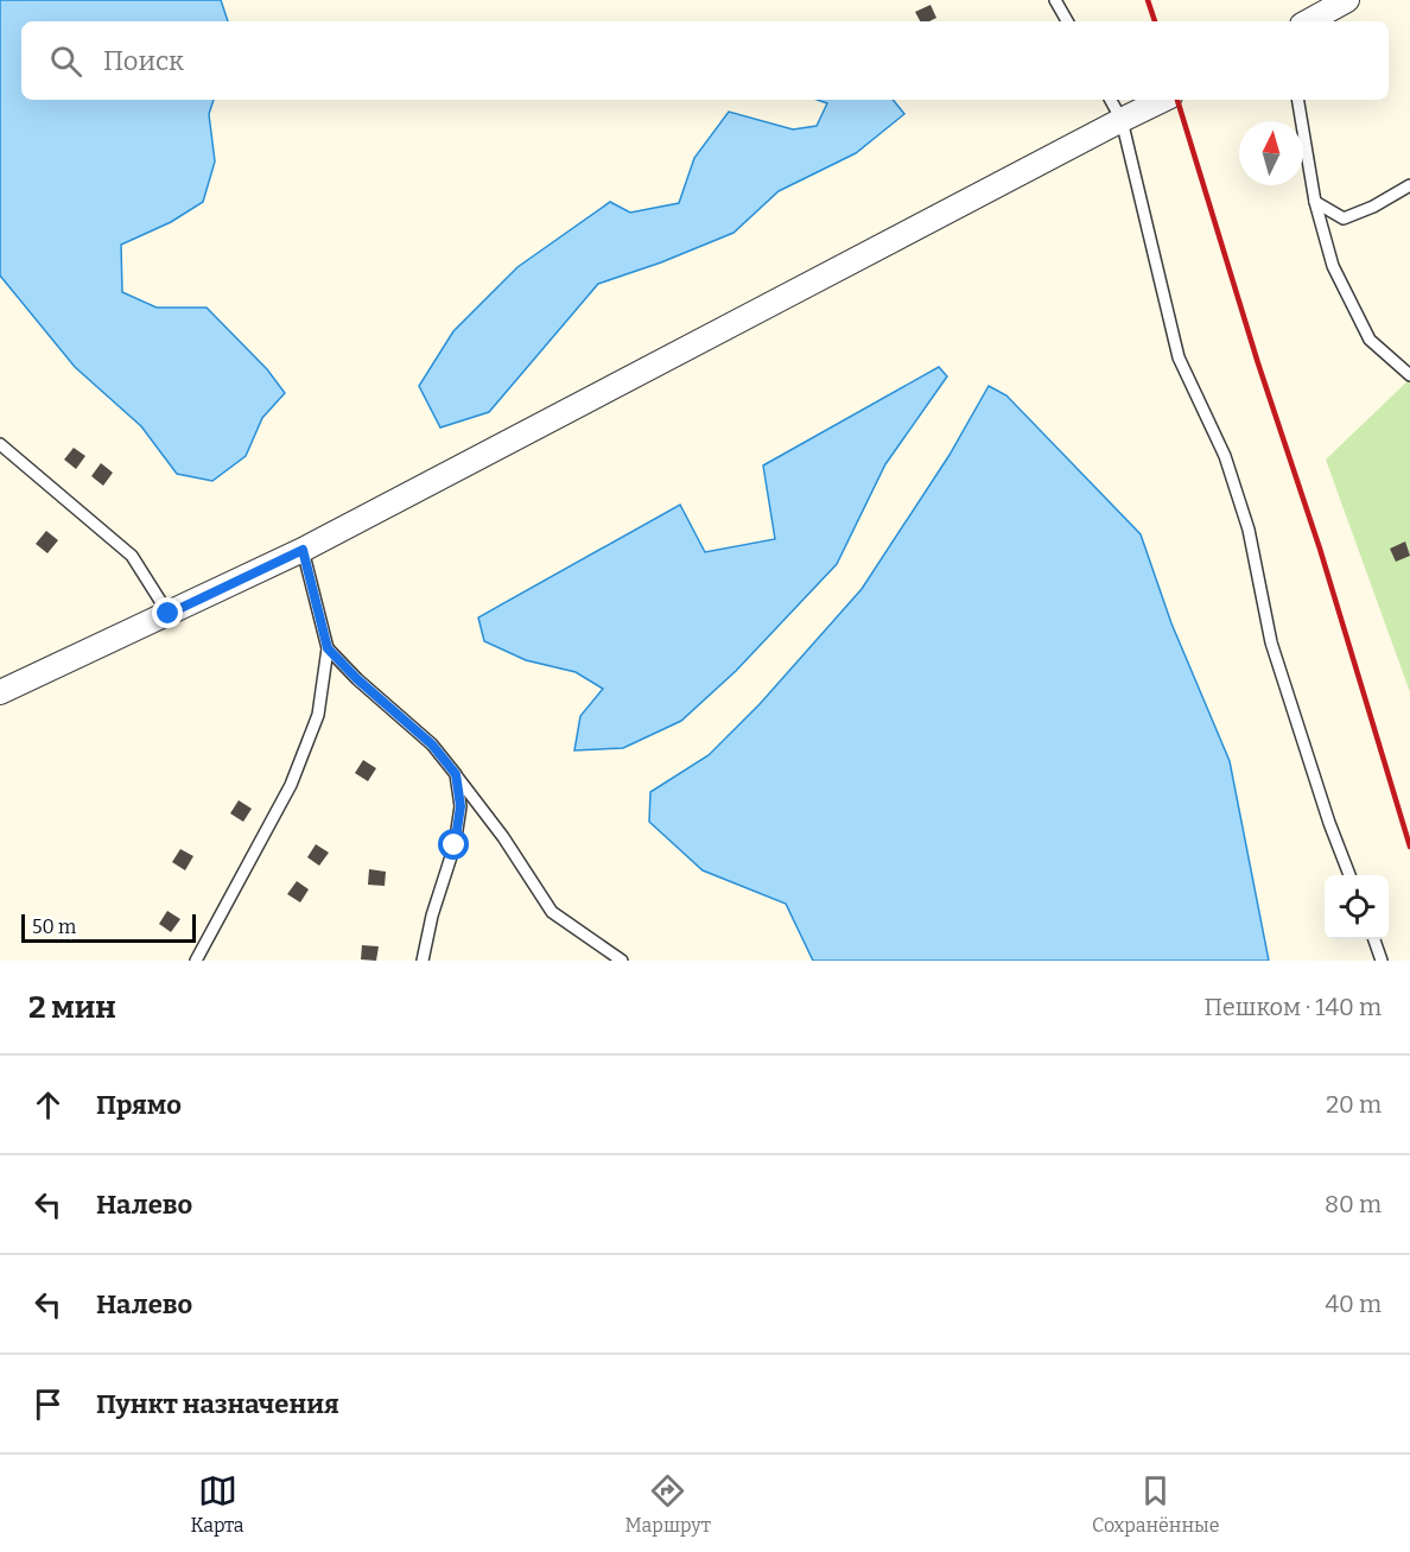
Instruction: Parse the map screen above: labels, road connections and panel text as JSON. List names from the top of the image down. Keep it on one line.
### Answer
{"scale_bar":"50 m","north":"top","page":{"search":"Поиск","scale":"50 m","heading":["2 мин","Пешком · 140 m"],"list":[["Прямо","20 m"],["Налево","80 m"],["Налево","40 m"],"Пункт назначения"],"nav":["Карта","Маршрут","Сохранённые"]}}
